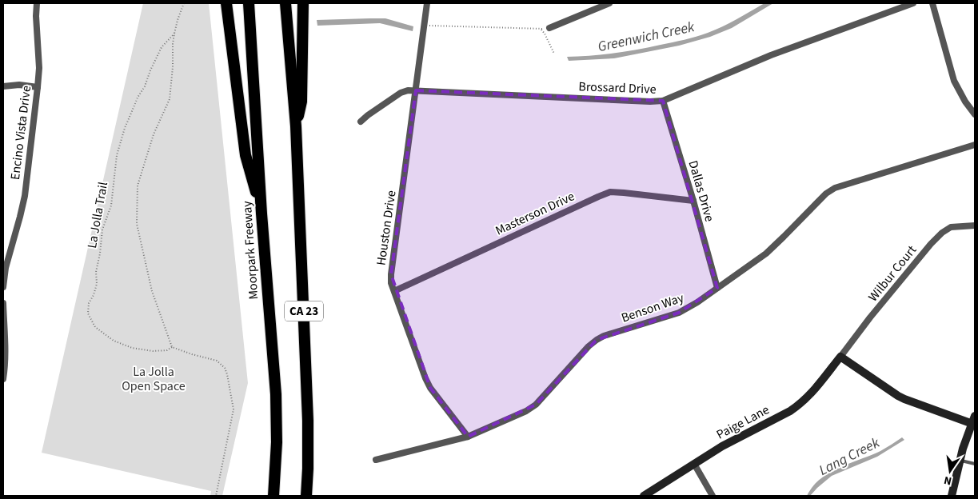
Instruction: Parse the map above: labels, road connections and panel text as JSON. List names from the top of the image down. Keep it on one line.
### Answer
{"streets":{"highway":["Moorpark Freeway","CA 23"],"street":["Brossard Drive","Encino Vista Drive","Dallas Drive","Masterson Drive","Houston Drive","Wilbur Court","Benson Way","Paige Lane"],"path":["La Jolla Trail"]},"crossings":[["Brossard Drive","Dallas Drive"],["Brossard Drive","Houston Drive"],["Dallas Drive","Masterson Drive"],["Dallas Drive","Benson Way"],["Masterson Drive","Houston Drive"],["Houston Drive","Benson Way"],["Wilbur Court","Paige Lane"]],"water":["Greenwich Creek","Lang Creek"],"parks":["La Jolla Open Space"],"north":"bottom"}
